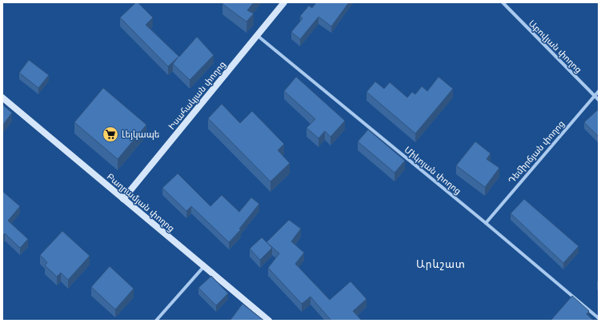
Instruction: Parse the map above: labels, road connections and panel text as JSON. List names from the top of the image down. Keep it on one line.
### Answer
{"streets":{"main road":["Իսահակյան փողոց","Բաղրամյան փողոց"],"street":["Աբովյան փողոց","Դեմիրճյան փողոց","Միկոյան փողոց"]},"crossings":[["Աբովյան փողոց","Դեմիրճյան փողոց"],["Իսահակյան փողոց","Միկոյան փողոց"],["Իսահակյան փողոց","Բաղրամյան փողոց"],["Դեմիրճյան փողոց","Միկոյան փողոց"]],"districts":["Արևշատ"],"places":{"supermarket":["Լեյկապե"]}}
